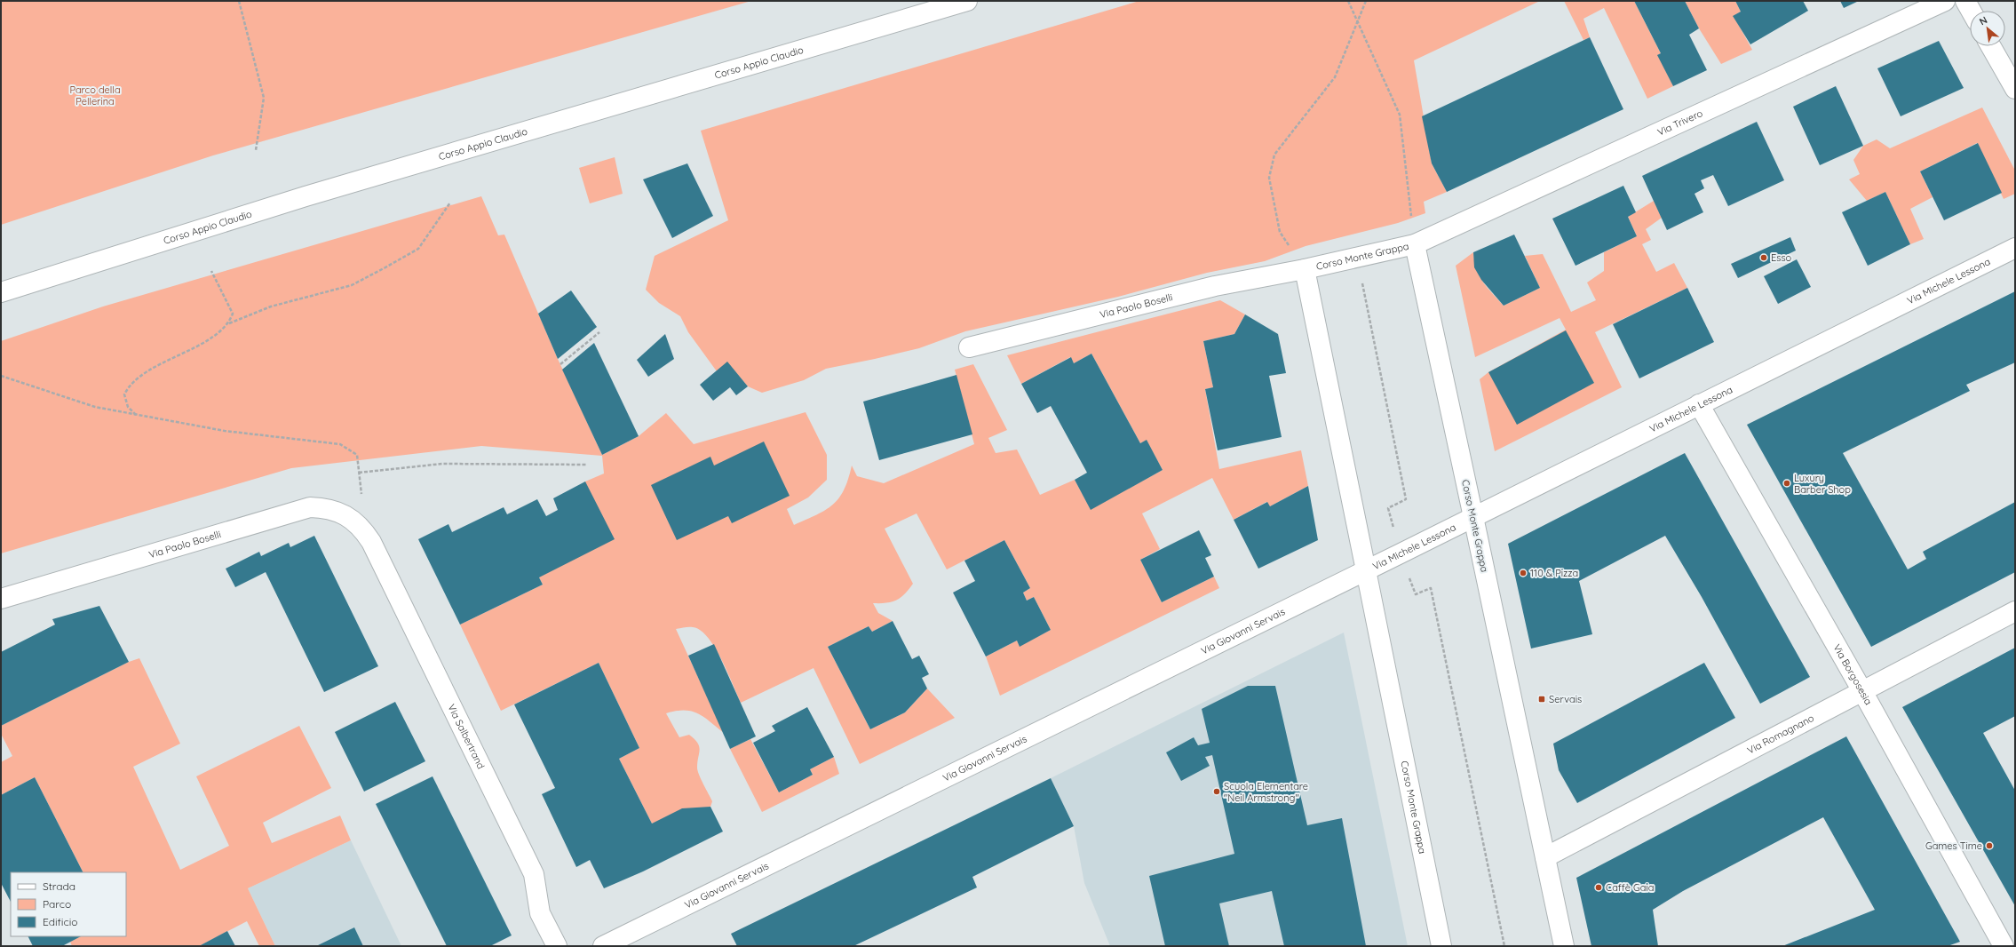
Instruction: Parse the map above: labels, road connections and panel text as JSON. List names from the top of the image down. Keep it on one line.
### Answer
{"streets":{"street":["Corso Appio Claudio","Via Trivero","Corso Monte Grappa","Via Michele Lessona","Via Paolo Boselli","Via Giovanni Servais","Via Borgosesia","Via Romagnano","Via Salbertrand"]},"crossings":[["Via Trivero","Corso Monte Grappa"],["Corso Monte Grappa","Via Michele Lessona"],["Corso Monte Grappa","Via Paolo Boselli"],["Corso Monte Grappa","Via Giovanni Servais"],["Corso Monte Grappa","Via Romagnano"],["Via Michele Lessona","Via Giovanni Servais"],["Via Michele Lessona","Via Borgosesia"],["Via Paolo Boselli","Via Salbertrand"],["Via Borgosesia","Via Romagnano"]],"parks":["Parco della Pellerina"],"places":{"other":["Esso","Luxury Barber Shop","110 & Pizza","Scuola Elementare \"Neil Armstrong\"","Games Time","Caffè Gaia"],"transit":["Servais"]},"legend":["Strada","Parco","Edificio"],"north":"top left"}
